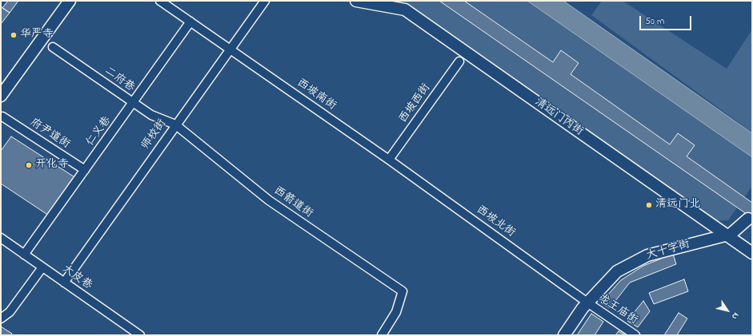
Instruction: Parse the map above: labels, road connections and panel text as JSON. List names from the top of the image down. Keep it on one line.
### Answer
{"streets":{"main road":["清远门内街","大十字街"],"street":["二府巷","西坡南街","西坡西街","仁义巷","府尹道街","师校街","西箭道街","西坡北街","大皮巷","龙王庙街"]},"crossings":[["二府巷","仁义巷"],["二府巷","师校街"],["二府巷","西箭道街"],["西坡南街","西坡西街"],["西坡南街","仁义巷"],["西坡南街","师校街"],["西坡南街","西坡北街"],["西坡西街","西坡北街"],["清远门内街","大十字街"],["仁义巷","府尹道街"],["仁义巷","大皮巷"],["师校街","西箭道街"],["师校街","大皮巷"],["西坡北街","大十字街"],["西坡北街","龙王庙街"],["大十字街","龙王庙街"]],"places":["华严寺","开化寺","清远门北"],"scale_bar":"50 m","north":"bottom right"}
